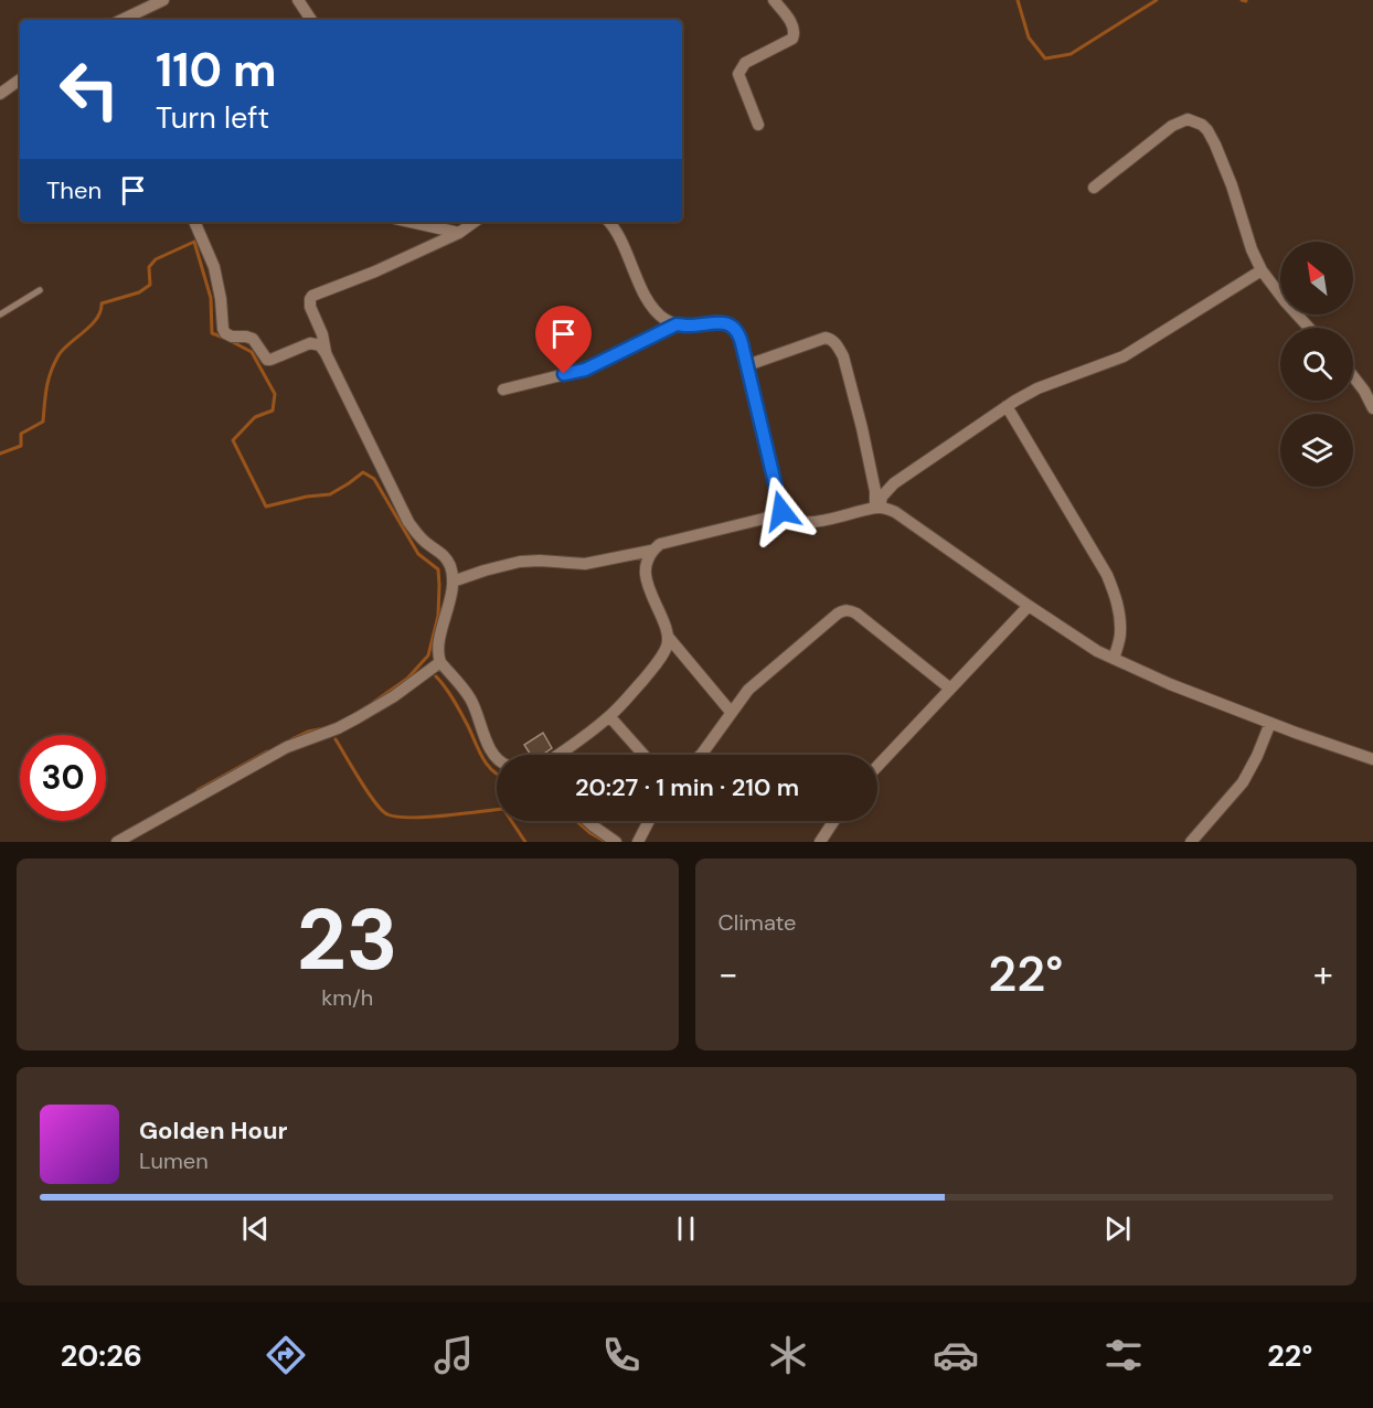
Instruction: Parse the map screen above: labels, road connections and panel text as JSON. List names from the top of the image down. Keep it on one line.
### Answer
{"north":"top left","page":{"turn":["110 m","Turn left"],"then":"Then","limit":"30","trip":"20:27 · 1 min · 210 m","tile":[["23","km/h"],"Climate"],"heat":["−","22°","+"],"song":["Golden Hour","Lumen"],"tabs":["20:26","22°"]}}
